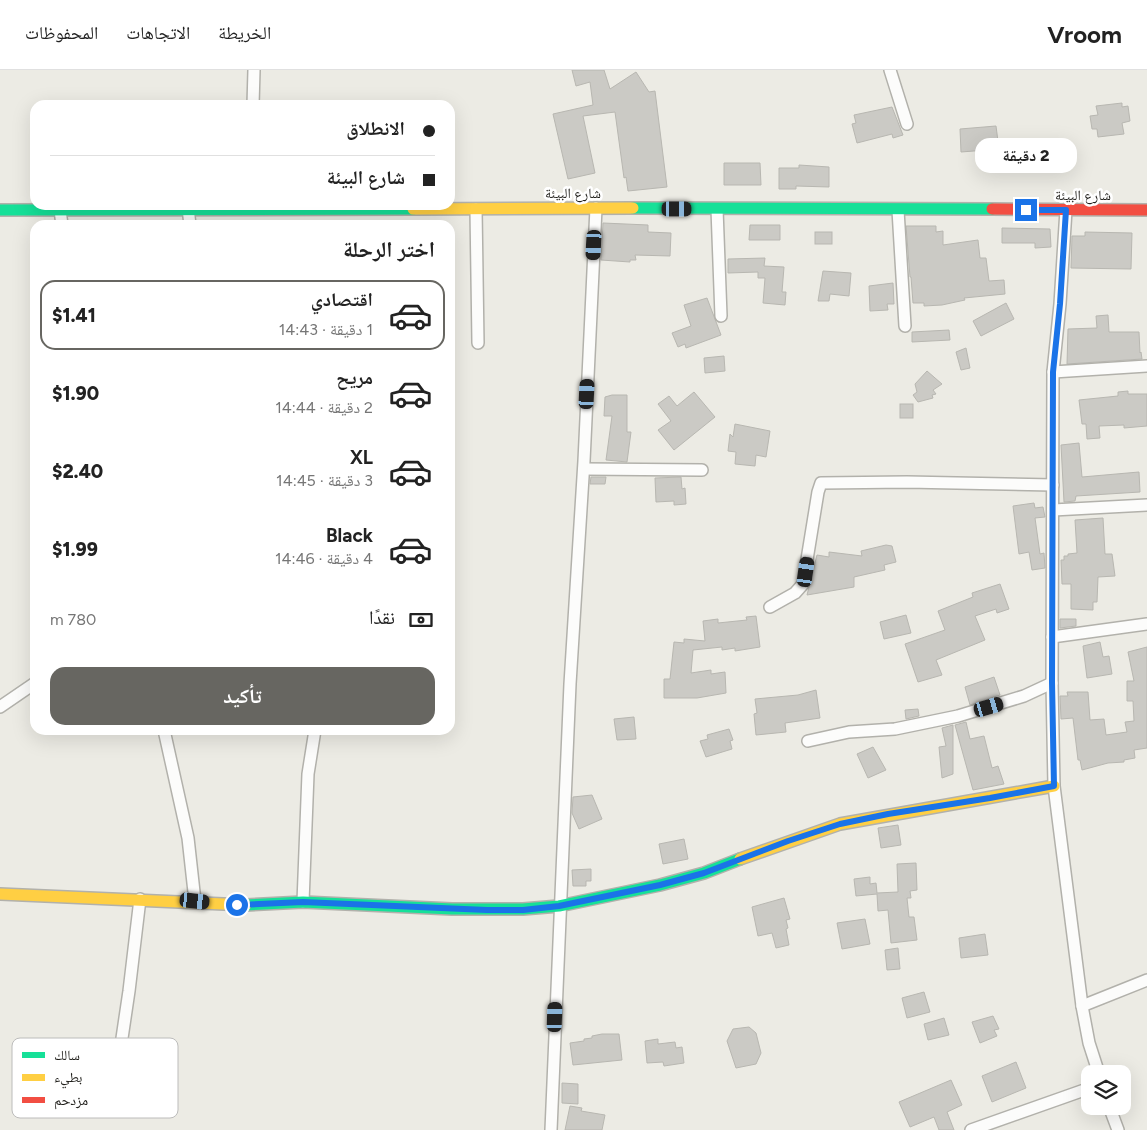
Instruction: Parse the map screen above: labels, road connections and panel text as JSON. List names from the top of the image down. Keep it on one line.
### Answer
{"streets":{"street":["شارع البيئة"]},"legend":["سالك","بطيء","مزدحم"],"page":{"header":"Vroom","nav":["الخريطة","الاتجاهات","المحفوظات"],"banner":["الانطلاق","شارع البيئة"],"bubble":"2 دقيقة","heading":"اختر الرحلة","list":[{"name":"اقتصادي","note":"1 دقيقة · 14:43","value":"$1.41"},{"name":"مريح","note":"2 دقيقة · 14:44","value":"$1.90"},{"name":"XL","note":"3 دقيقة · 14:45","value":"$2.40"},{"name":"Black","note":"4 دقيقة · 14:46","value":"$1.99"}],"pay":["نقدًا","780 m"],"buttons":"تأكيد"}}
